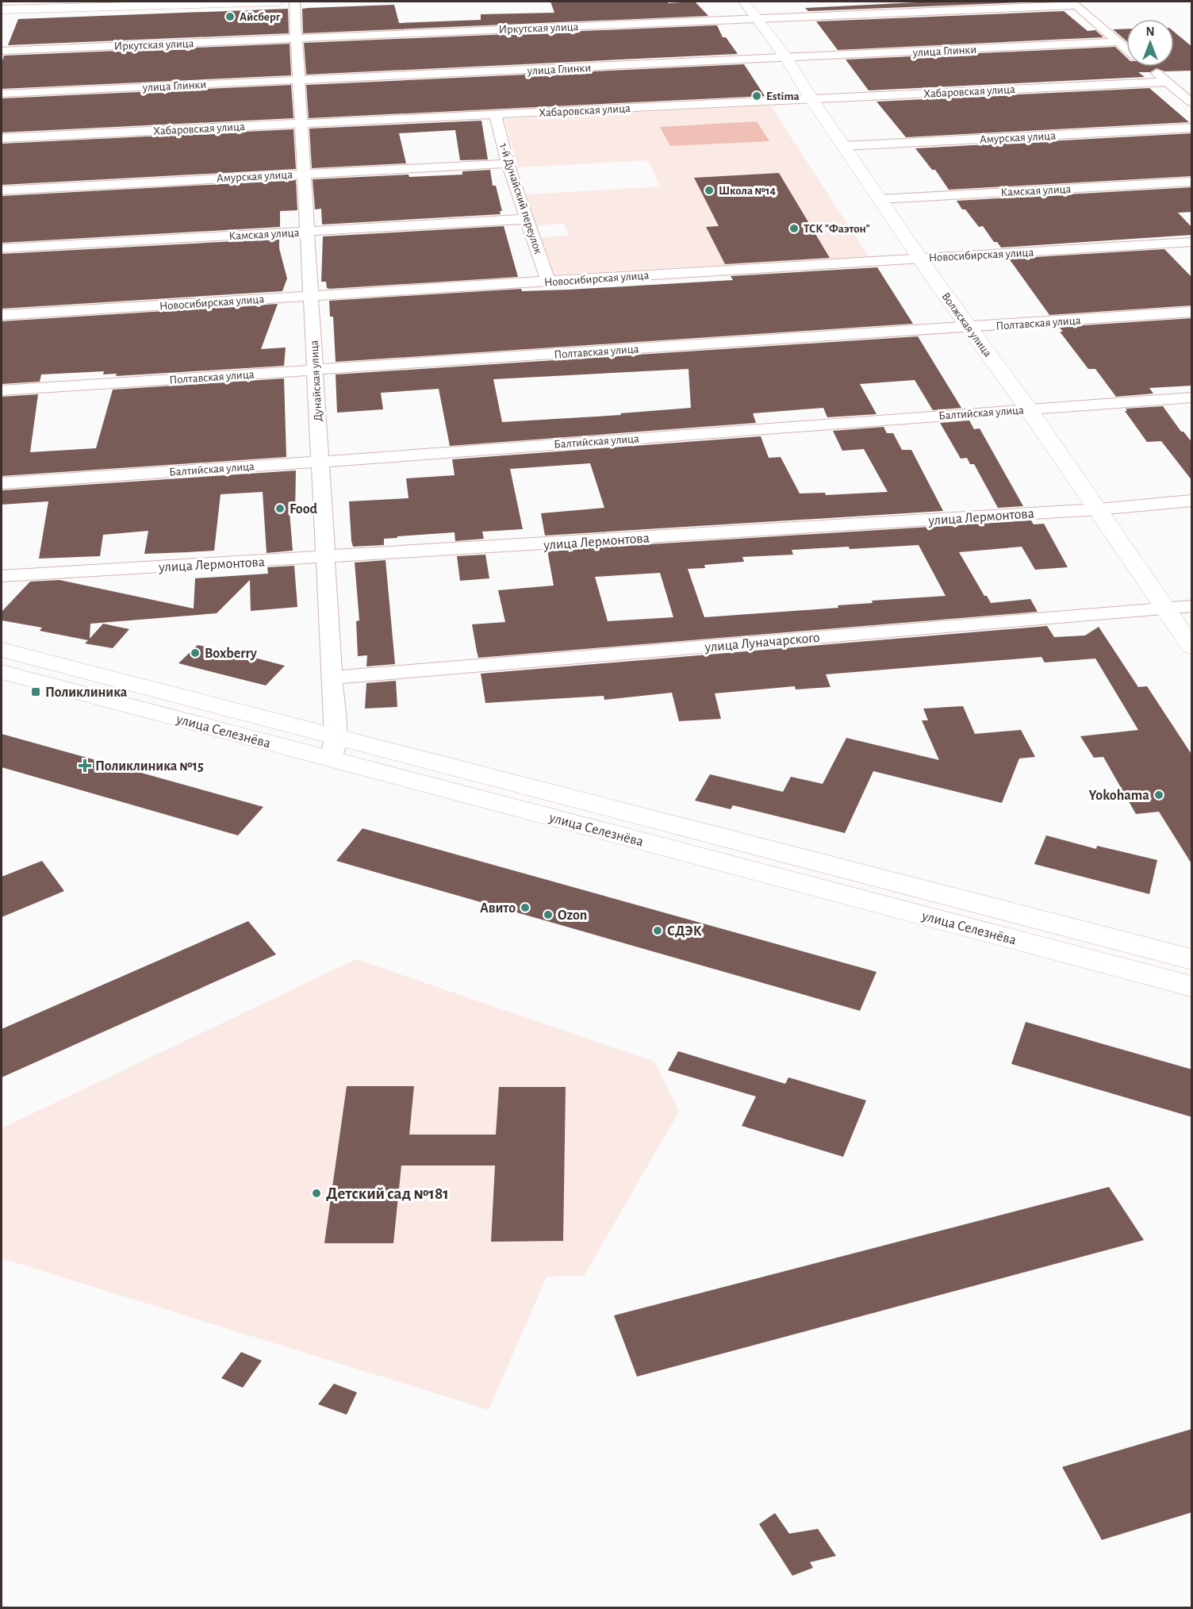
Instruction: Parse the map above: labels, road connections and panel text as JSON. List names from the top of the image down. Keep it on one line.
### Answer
{"streets":{"main road":["Волжская улица","улица Селезнёва"],"street":["Иркутская улица","улица Глинки","Хабаровская улица","Амурская улица","Камская улица","1-й Дунайский переулок","Новосибирская улица","Полтавская улица","Дунайская улица","Балтийская улица","улица Лермонтова","улица Луначарского"]},"crossings":[["Иркутская улица","Волжская улица"],["Иркутская улица","Дунайская улица"],["улица Глинки","Волжская улица"],["улица Глинки","Дунайская улица"],["Хабаровская улица","1-й Дунайский переулок"],["Хабаровская улица","Волжская улица"],["Хабаровская улица","Дунайская улица"],["Амурская улица","1-й Дунайский переулок"],["Амурская улица","Волжская улица"],["Амурская улица","Дунайская улица"],["Камская улица","1-й Дунайский переулок"],["Камская улица","Волжская улица"],["Камская улица","Дунайская улица"],["1-й Дунайский переулок","Новосибирская улица"],["Новосибирская улица","Волжская улица"],["Новосибирская улица","Дунайская улица"],["Полтавская улица","Волжская улица"],["Полтавская улица","Дунайская улица"],["Волжская улица","Балтийская улица"],["Волжская улица","улица Лермонтова"],["Волжская улица","улица Луначарского"],["Дунайская улица","Балтийская улица"],["Дунайская улица","улица Лермонтова"],["Дунайская улица","улица Луначарского"],["Дунайская улица","улица Селезнёва"]],"places":{"other":["Айсберг","Estima","Школа №14","ТСК \"Фаэтон\"","Food","Boxberry","Yokohama","Авито","Ozon","СДЭК","Детский сад №181"],"transit":["Поликлиника"],"health":["Поликлиника №15"]},"north":"top"}
